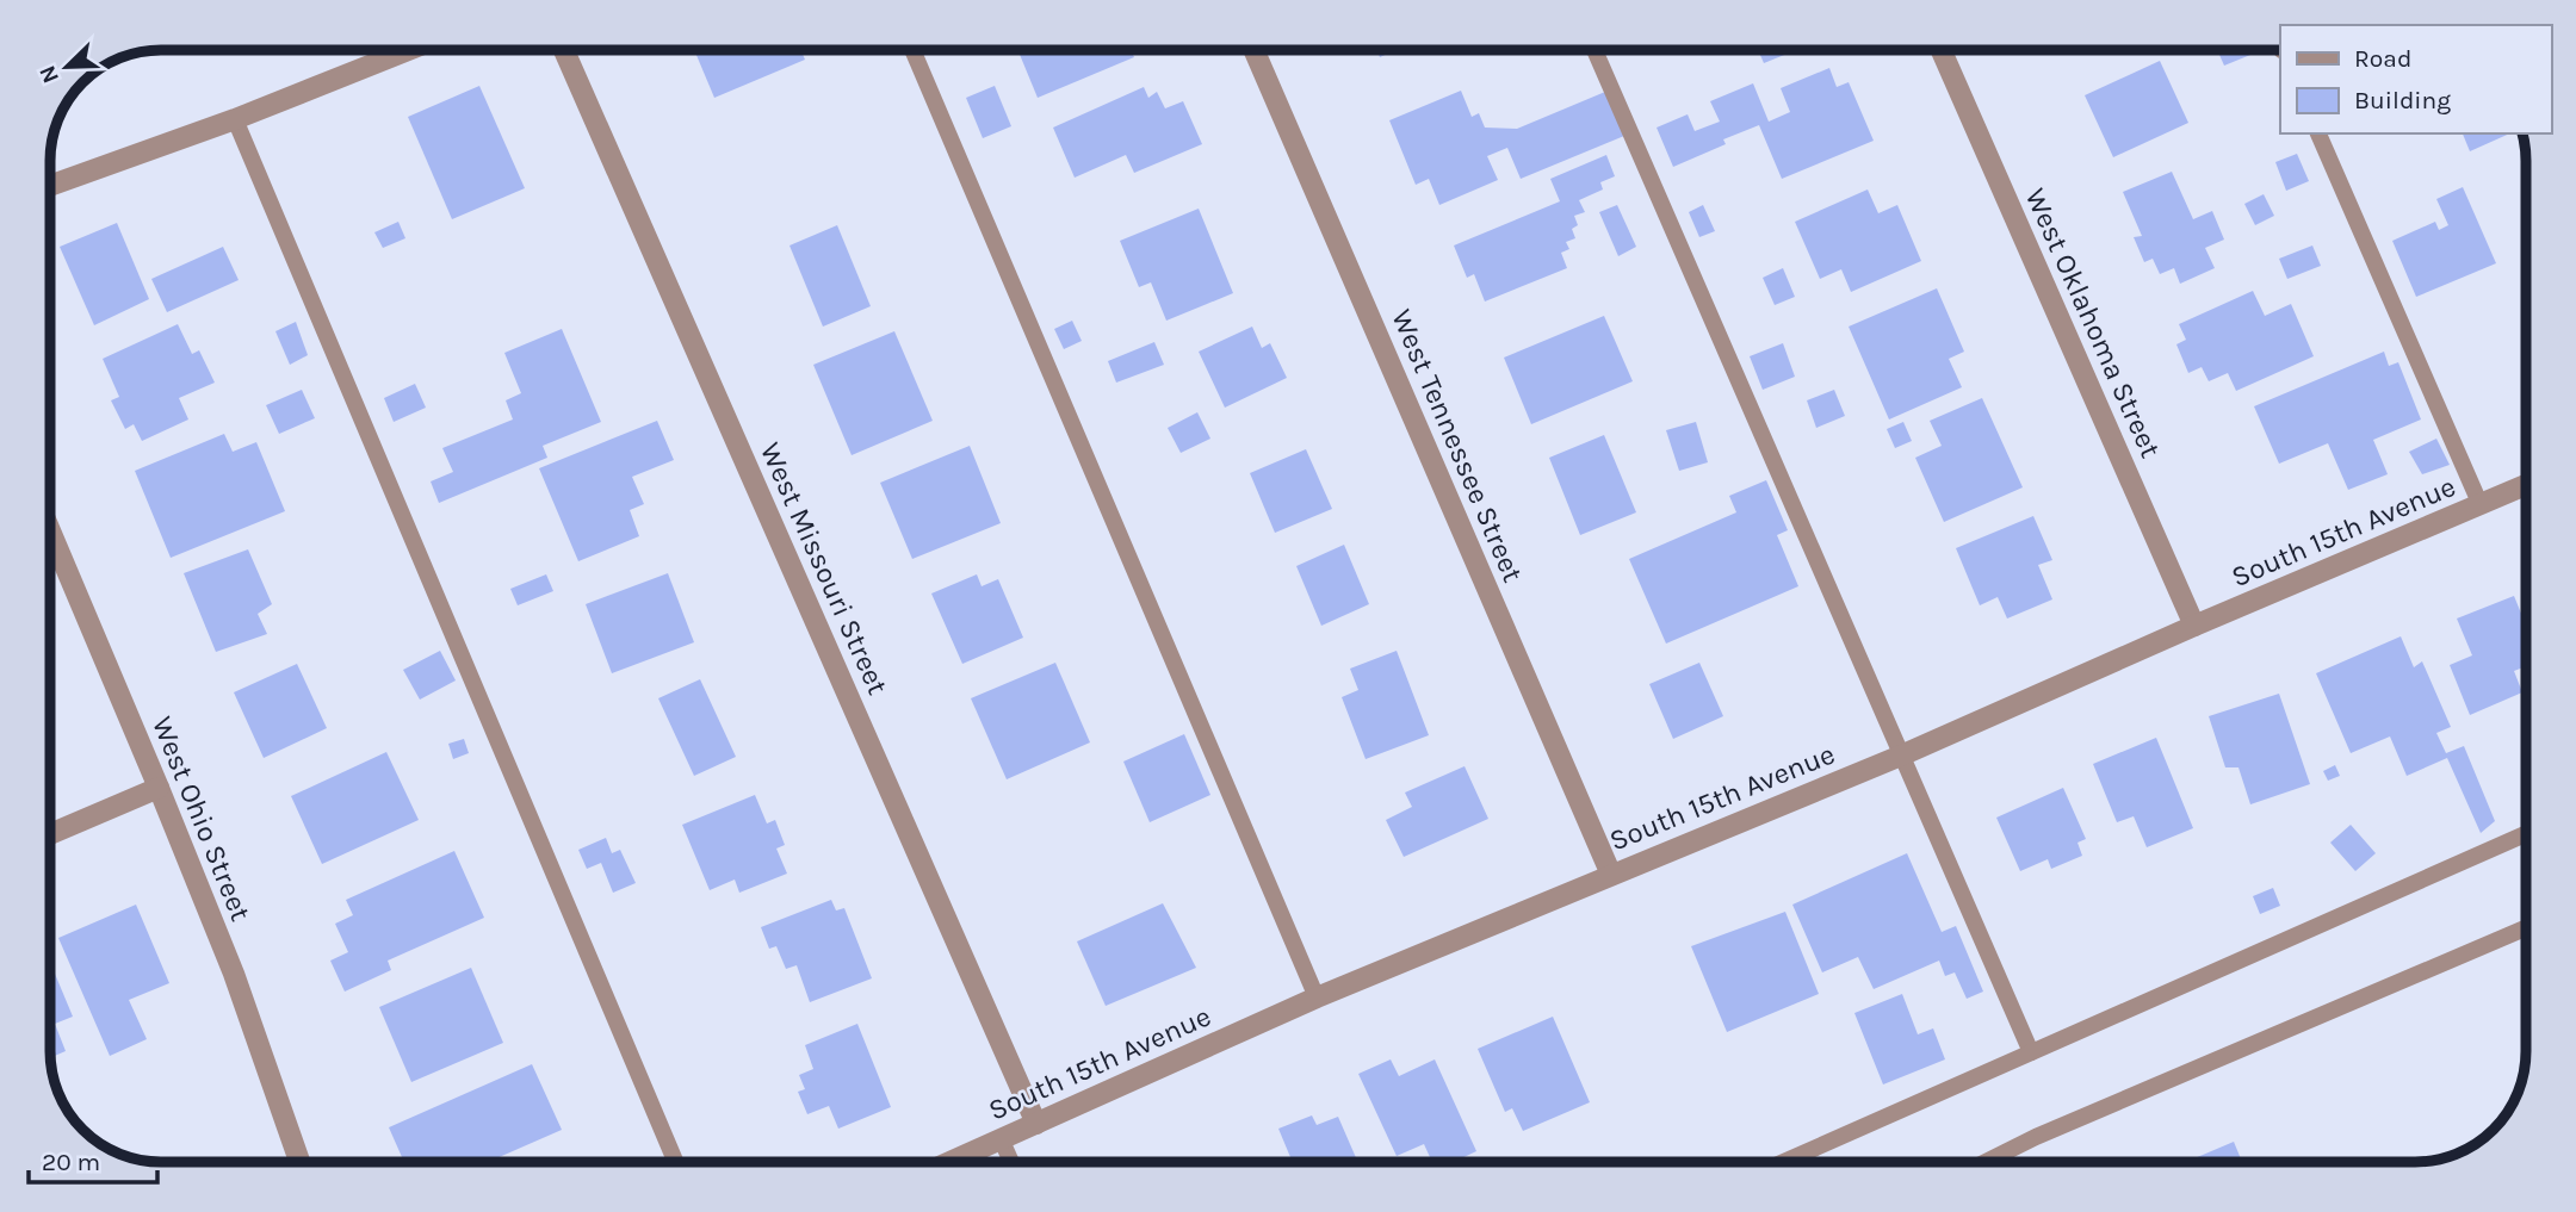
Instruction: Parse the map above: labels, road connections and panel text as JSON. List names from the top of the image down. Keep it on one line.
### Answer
{"streets":{"street":["West Oklahoma Street","West Tennessee Street","South 15th Avenue","West Missouri Street","West Ohio Street"]},"crossings":[["West Oklahoma Street","South 15th Avenue"],["West Tennessee Street","South 15th Avenue"],["South 15th Avenue","West Missouri Street"]],"legend":["Road","Building"],"scale_bar":"20 m","north":"bottom left"}
